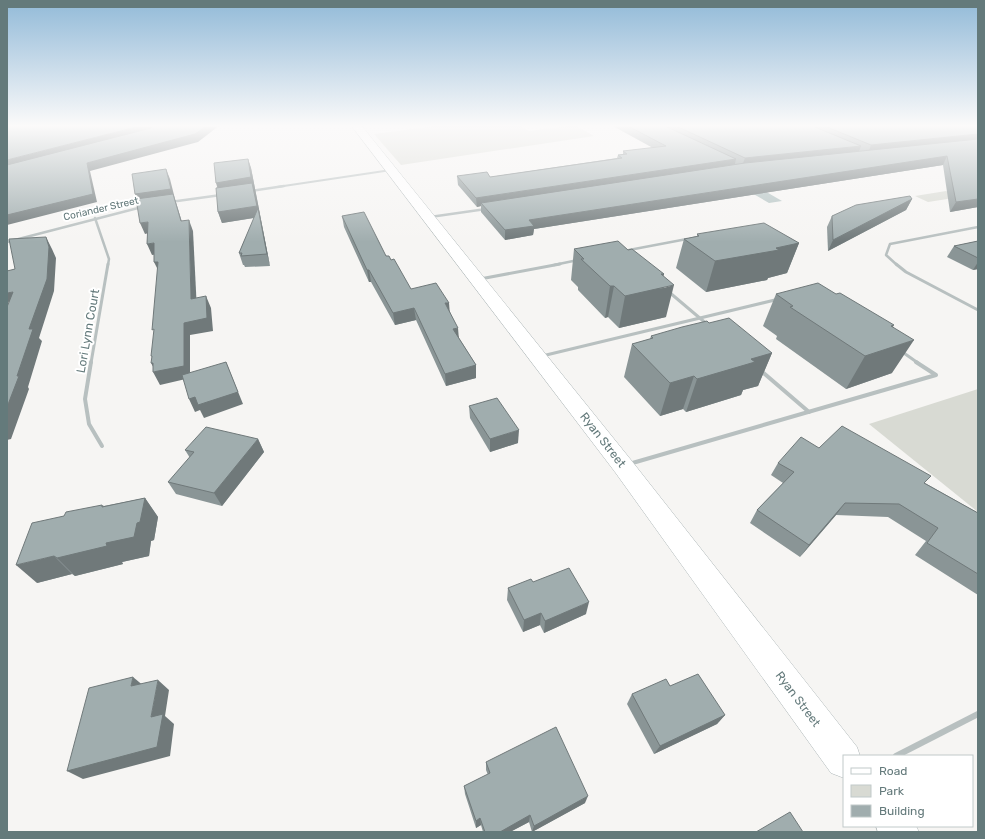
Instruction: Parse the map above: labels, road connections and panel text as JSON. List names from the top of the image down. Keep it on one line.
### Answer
{"streets":{"street":["Coriander Street","Lori Lynn Court","Ryan Street"]},"crossings":[["Coriander Street","Lori Lynn Court"]],"legend":["Road","Park","Building"]}
